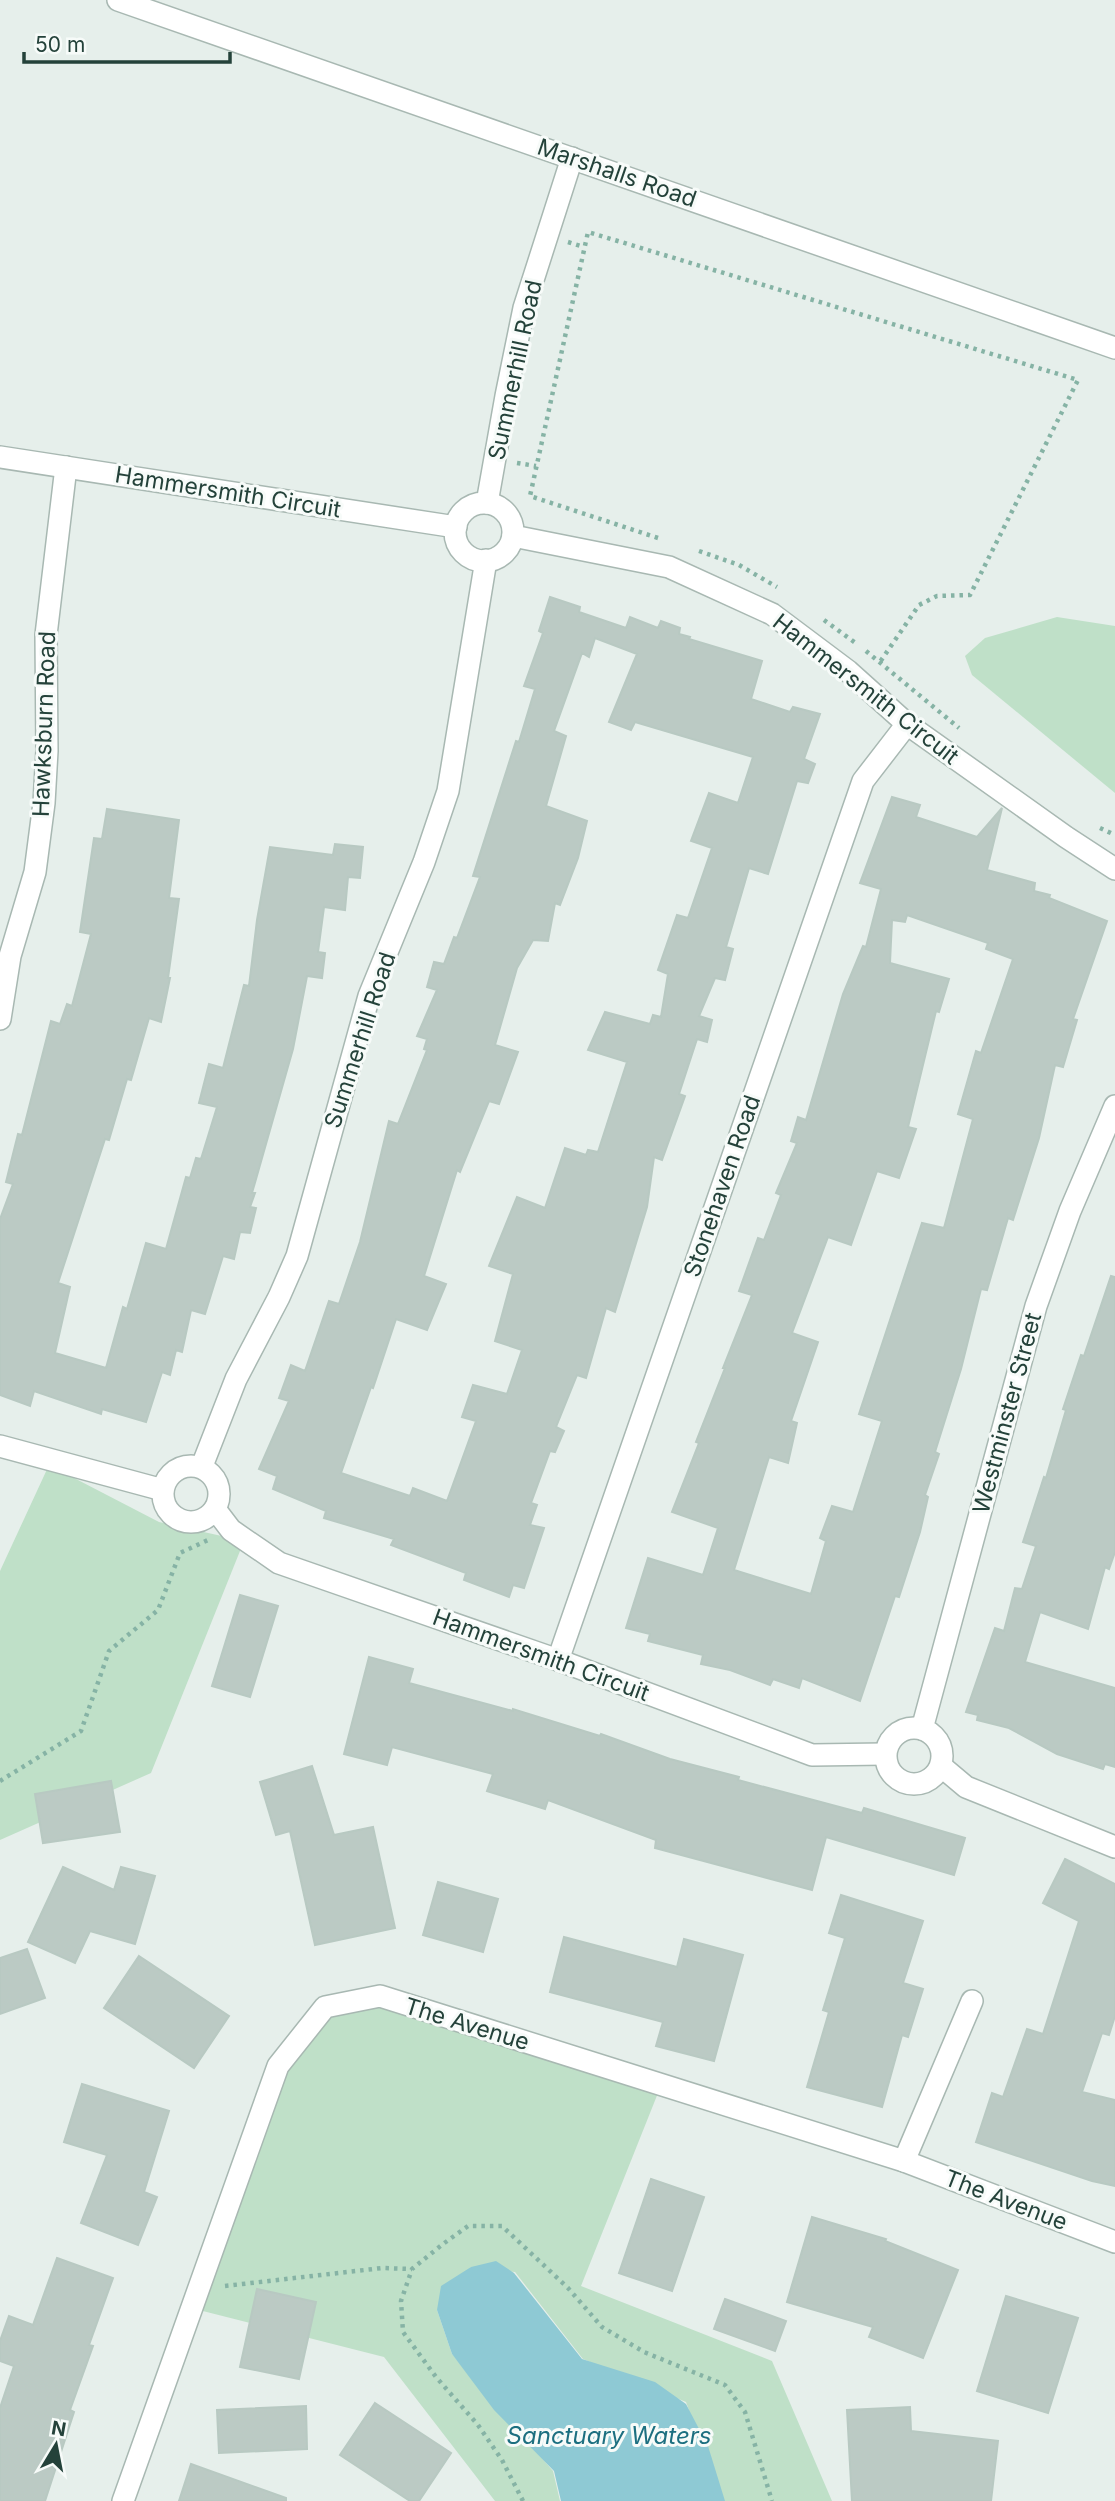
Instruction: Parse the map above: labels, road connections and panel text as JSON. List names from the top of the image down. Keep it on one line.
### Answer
{"streets":{"street":["Marshalls Road","Summerhill Road","Hammersmith Circuit","Hawksburn Road","Stonehaven Road","Westminster Street","The Avenue"]},"crossings":[["Marshalls Road","Summerhill Road"],["Summerhill Road","Hammersmith Circuit"],["Hammersmith Circuit","Hawksburn Road"],["Hammersmith Circuit","Stonehaven Road"],["Hammersmith Circuit","Westminster Street"]],"water":["Sanctuary Waters"],"scale_bar":"50 m","north":"top"}
